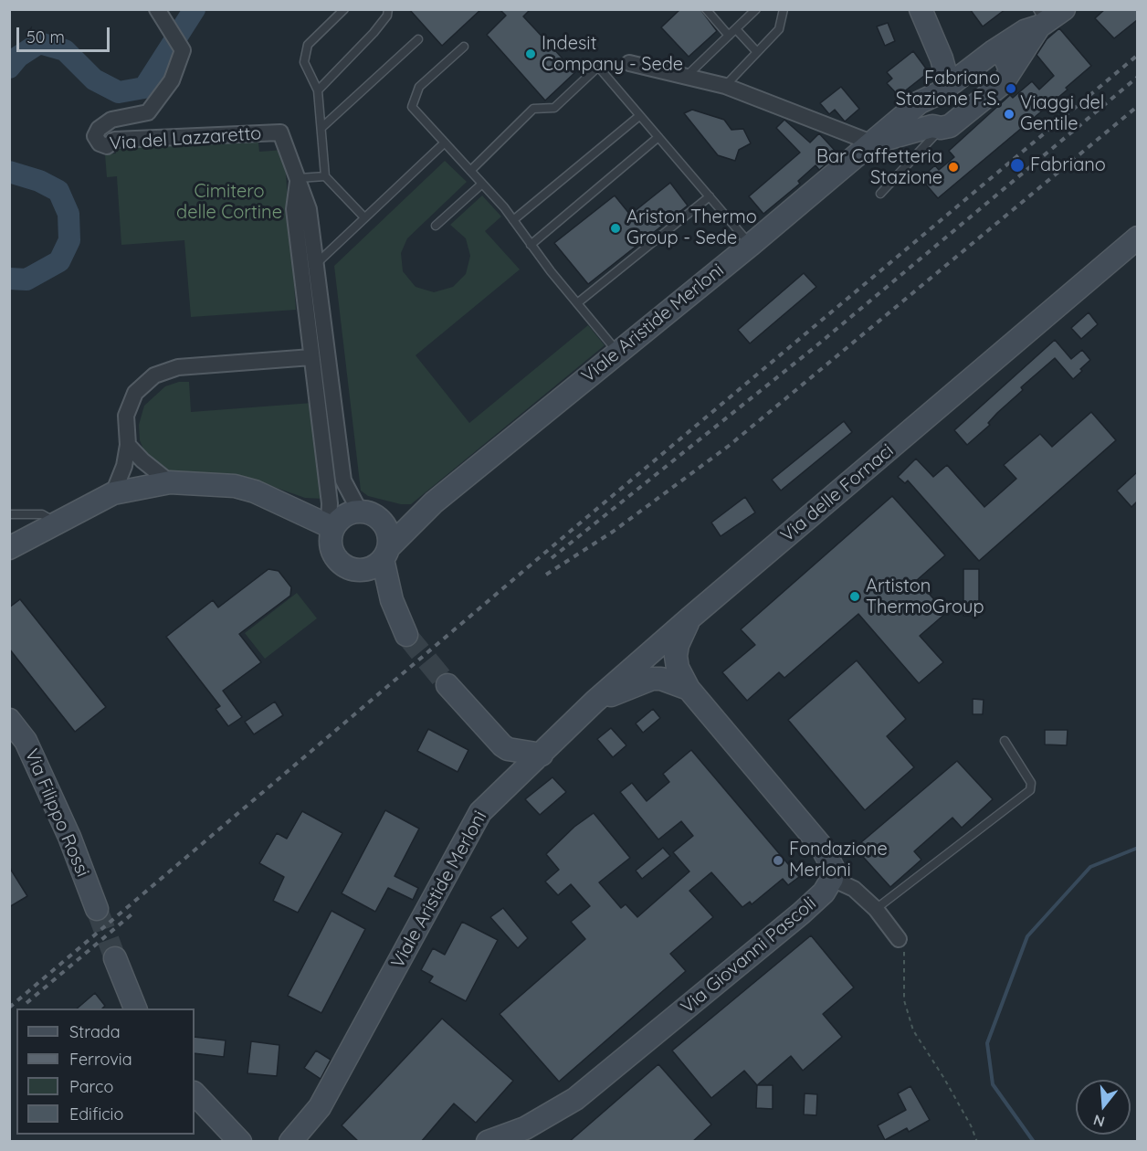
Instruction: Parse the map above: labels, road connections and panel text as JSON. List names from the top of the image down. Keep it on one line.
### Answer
{"streets":{"main road":["Viale Aristide Merloni","Via delle Fornaci","Via Filippo Rossi","Via Giovanni Pascoli"],"street":["Via del Lazzaretto"]},"crossings":[["Via del Lazzaretto","Viale Aristide Merloni"],["Viale Aristide Merloni","Via delle Fornaci"]],"parks":["Cimitero delle Cortine"],"places":["Indesit Company - Sede","Fabriano Stazione F.S.","Viaggi del Gentile","Fabriano","Bar Caffetteria Stazione","Ariston Thermo Group - Sede","Artiston ThermoGroup","Fondazione Merloni"],"legend":["Strada","Ferrovia","Parco","Edificio"],"scale_bar":"50 m","north":"bottom"}
